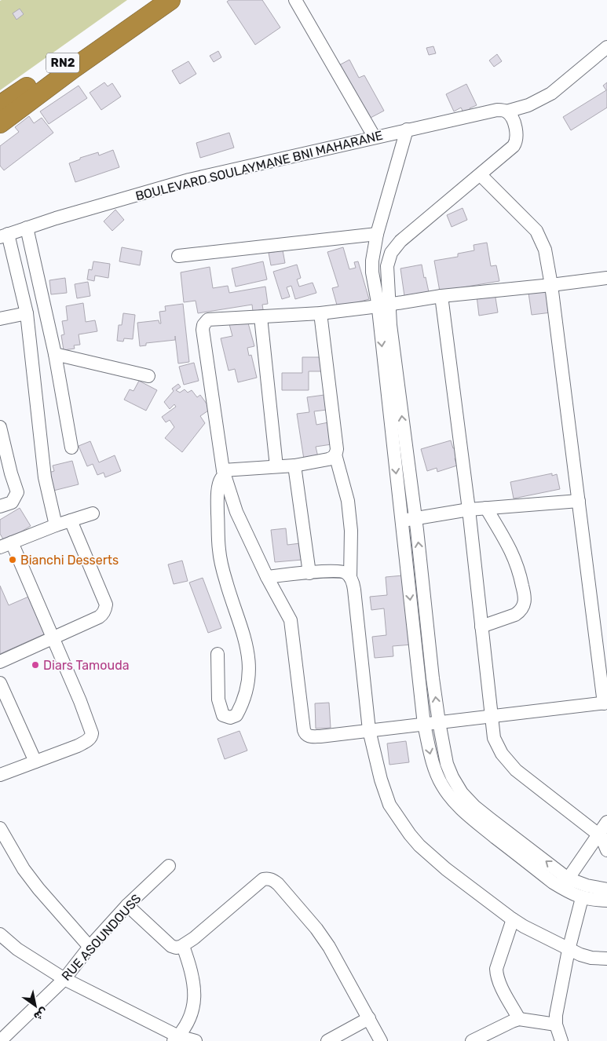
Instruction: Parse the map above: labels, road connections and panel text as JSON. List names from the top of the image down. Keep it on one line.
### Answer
{"streets":{"highway":["RN2"],"street":["BOULEVARD SOULAYMANE BNI MAHARANE","RUE ASOUNDOUSS"]},"places":["Bianchi Desserts","Diars Tamouda"],"north":"bottom right"}
